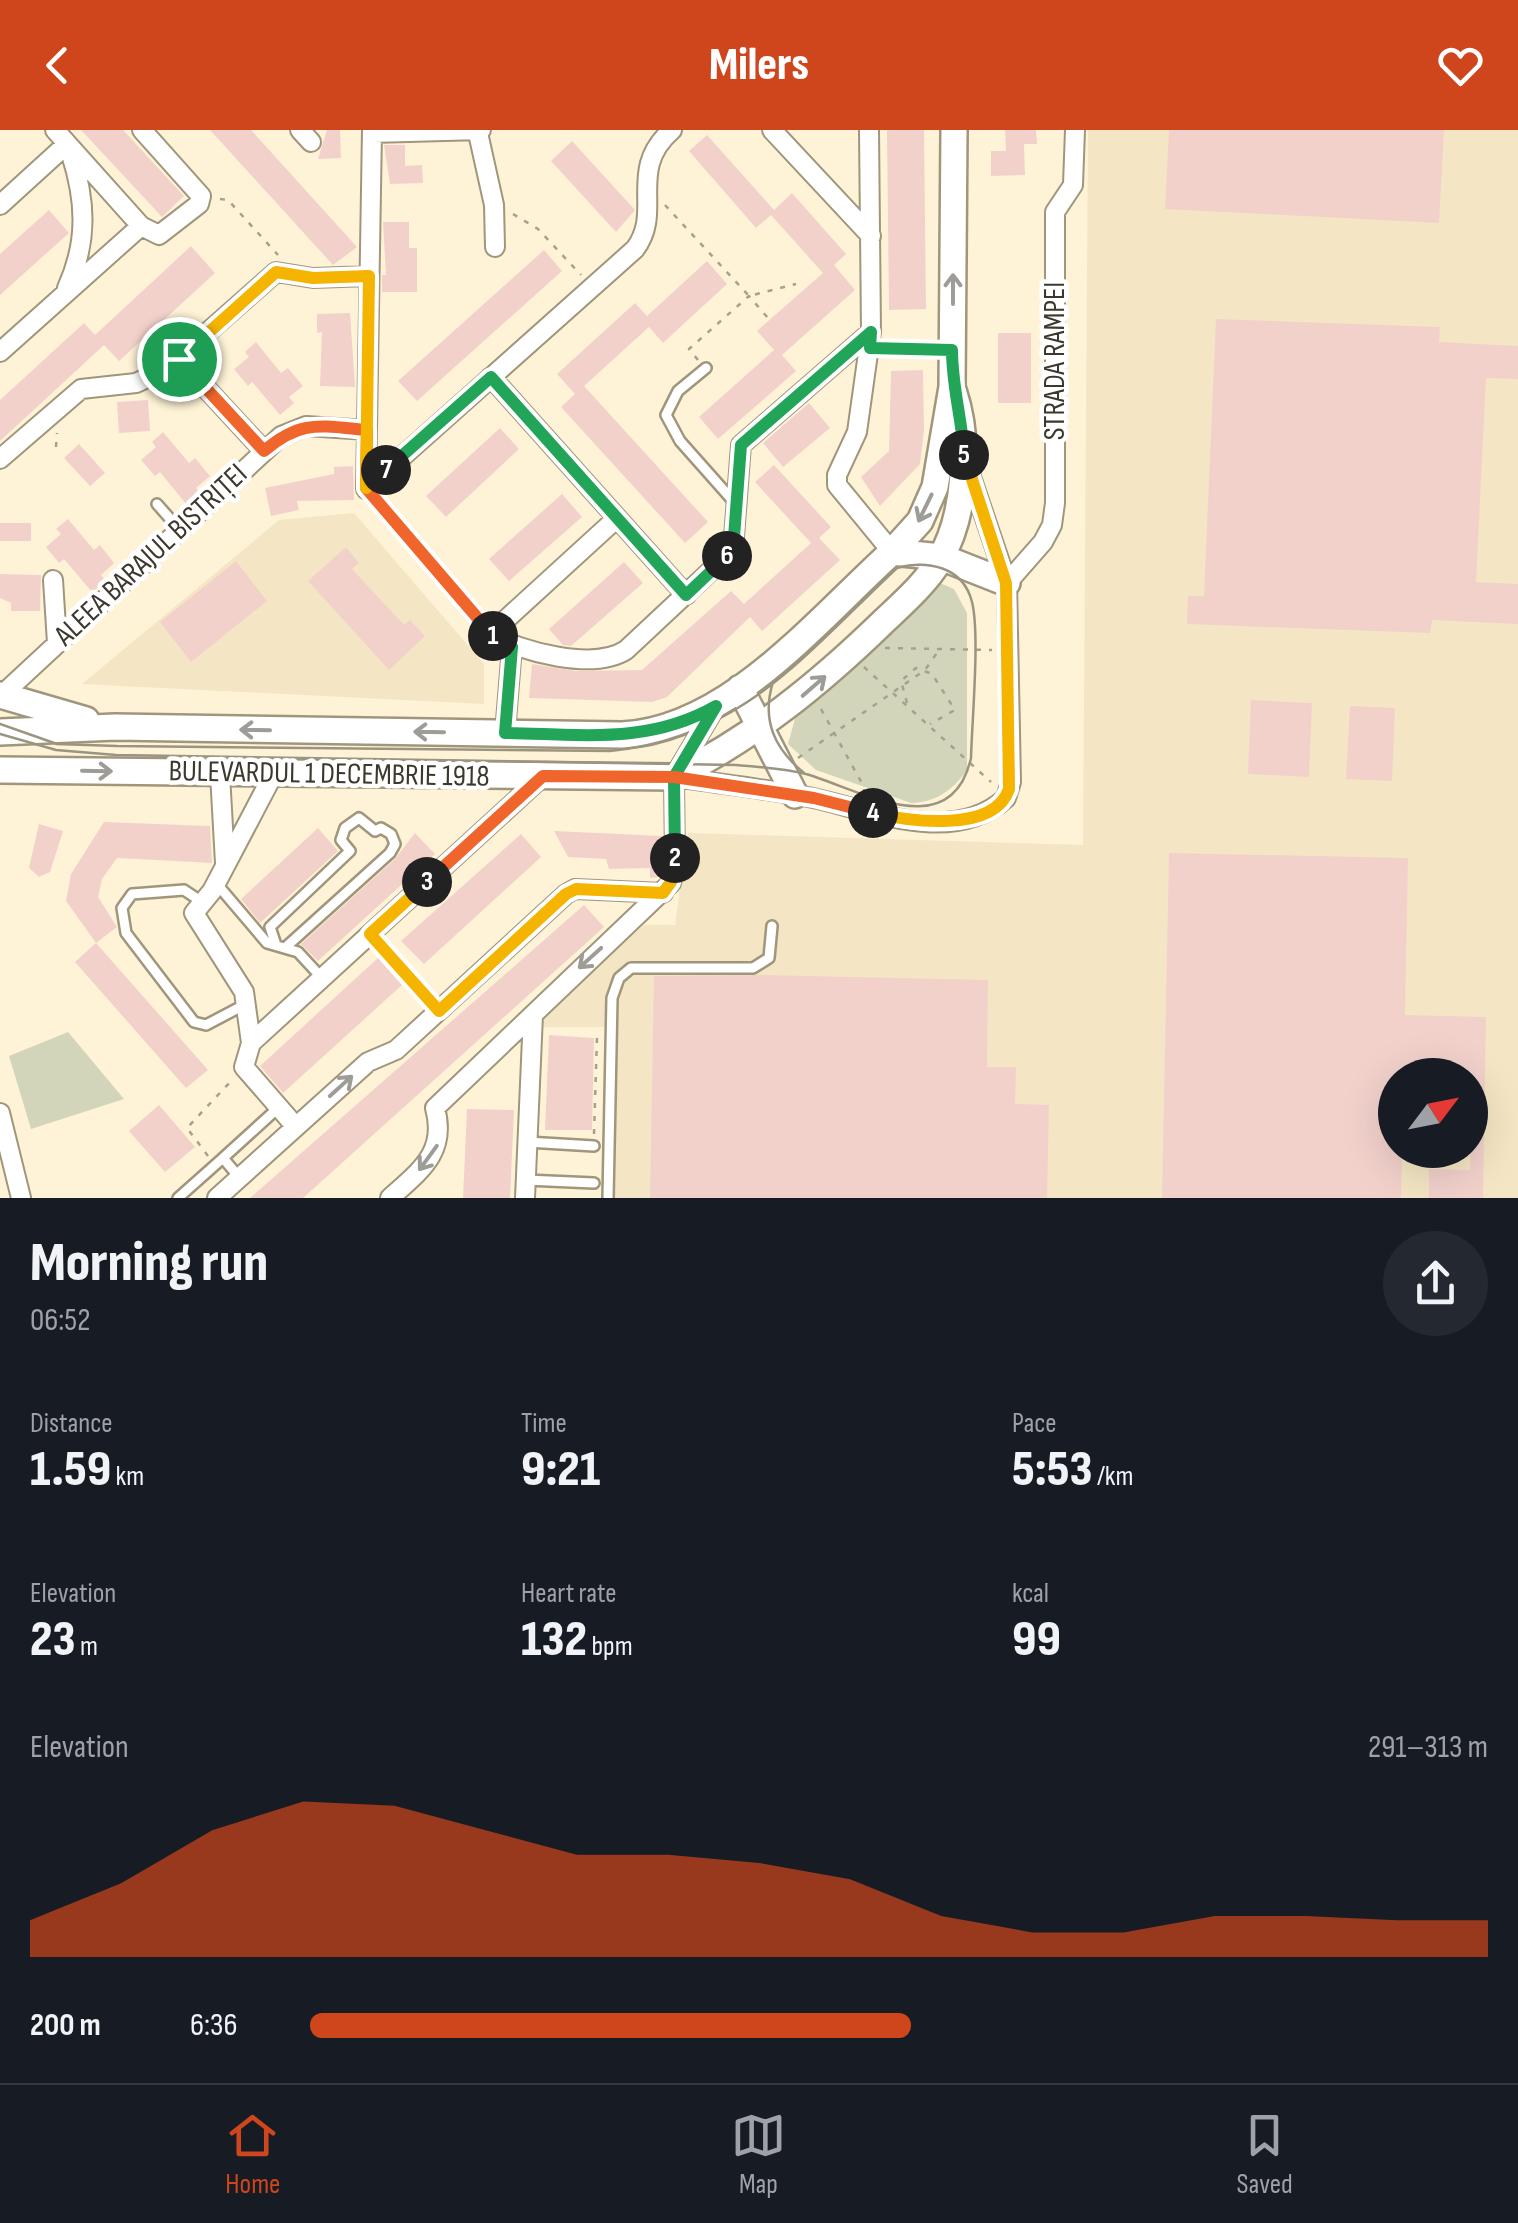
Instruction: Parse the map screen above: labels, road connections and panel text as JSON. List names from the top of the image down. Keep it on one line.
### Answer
{"streets":{"main road":["BULEVARDUL 1 DECEMBRIE 1918"],"street":["STRADA RAMPEI","ALEEA BARAJUL BISTRIȚEI"]},"north":"top right","page":{"header":"Milers","pins":["5","7","6","1","4","2","3"],"heading":["Morning run","06:52"],"stats":[["Distance","1.59 km"],["Time","9:21"],["Pace","5:53 /km"],["Elevation","23 m"],["Heart rate","132 bpm"],["kcal","99"]],"chart":["Elevation","291–313 m"],"list":[{"name":"200 m","note":"6:36"}],"tabs":["Home","Map","Saved"]}}
